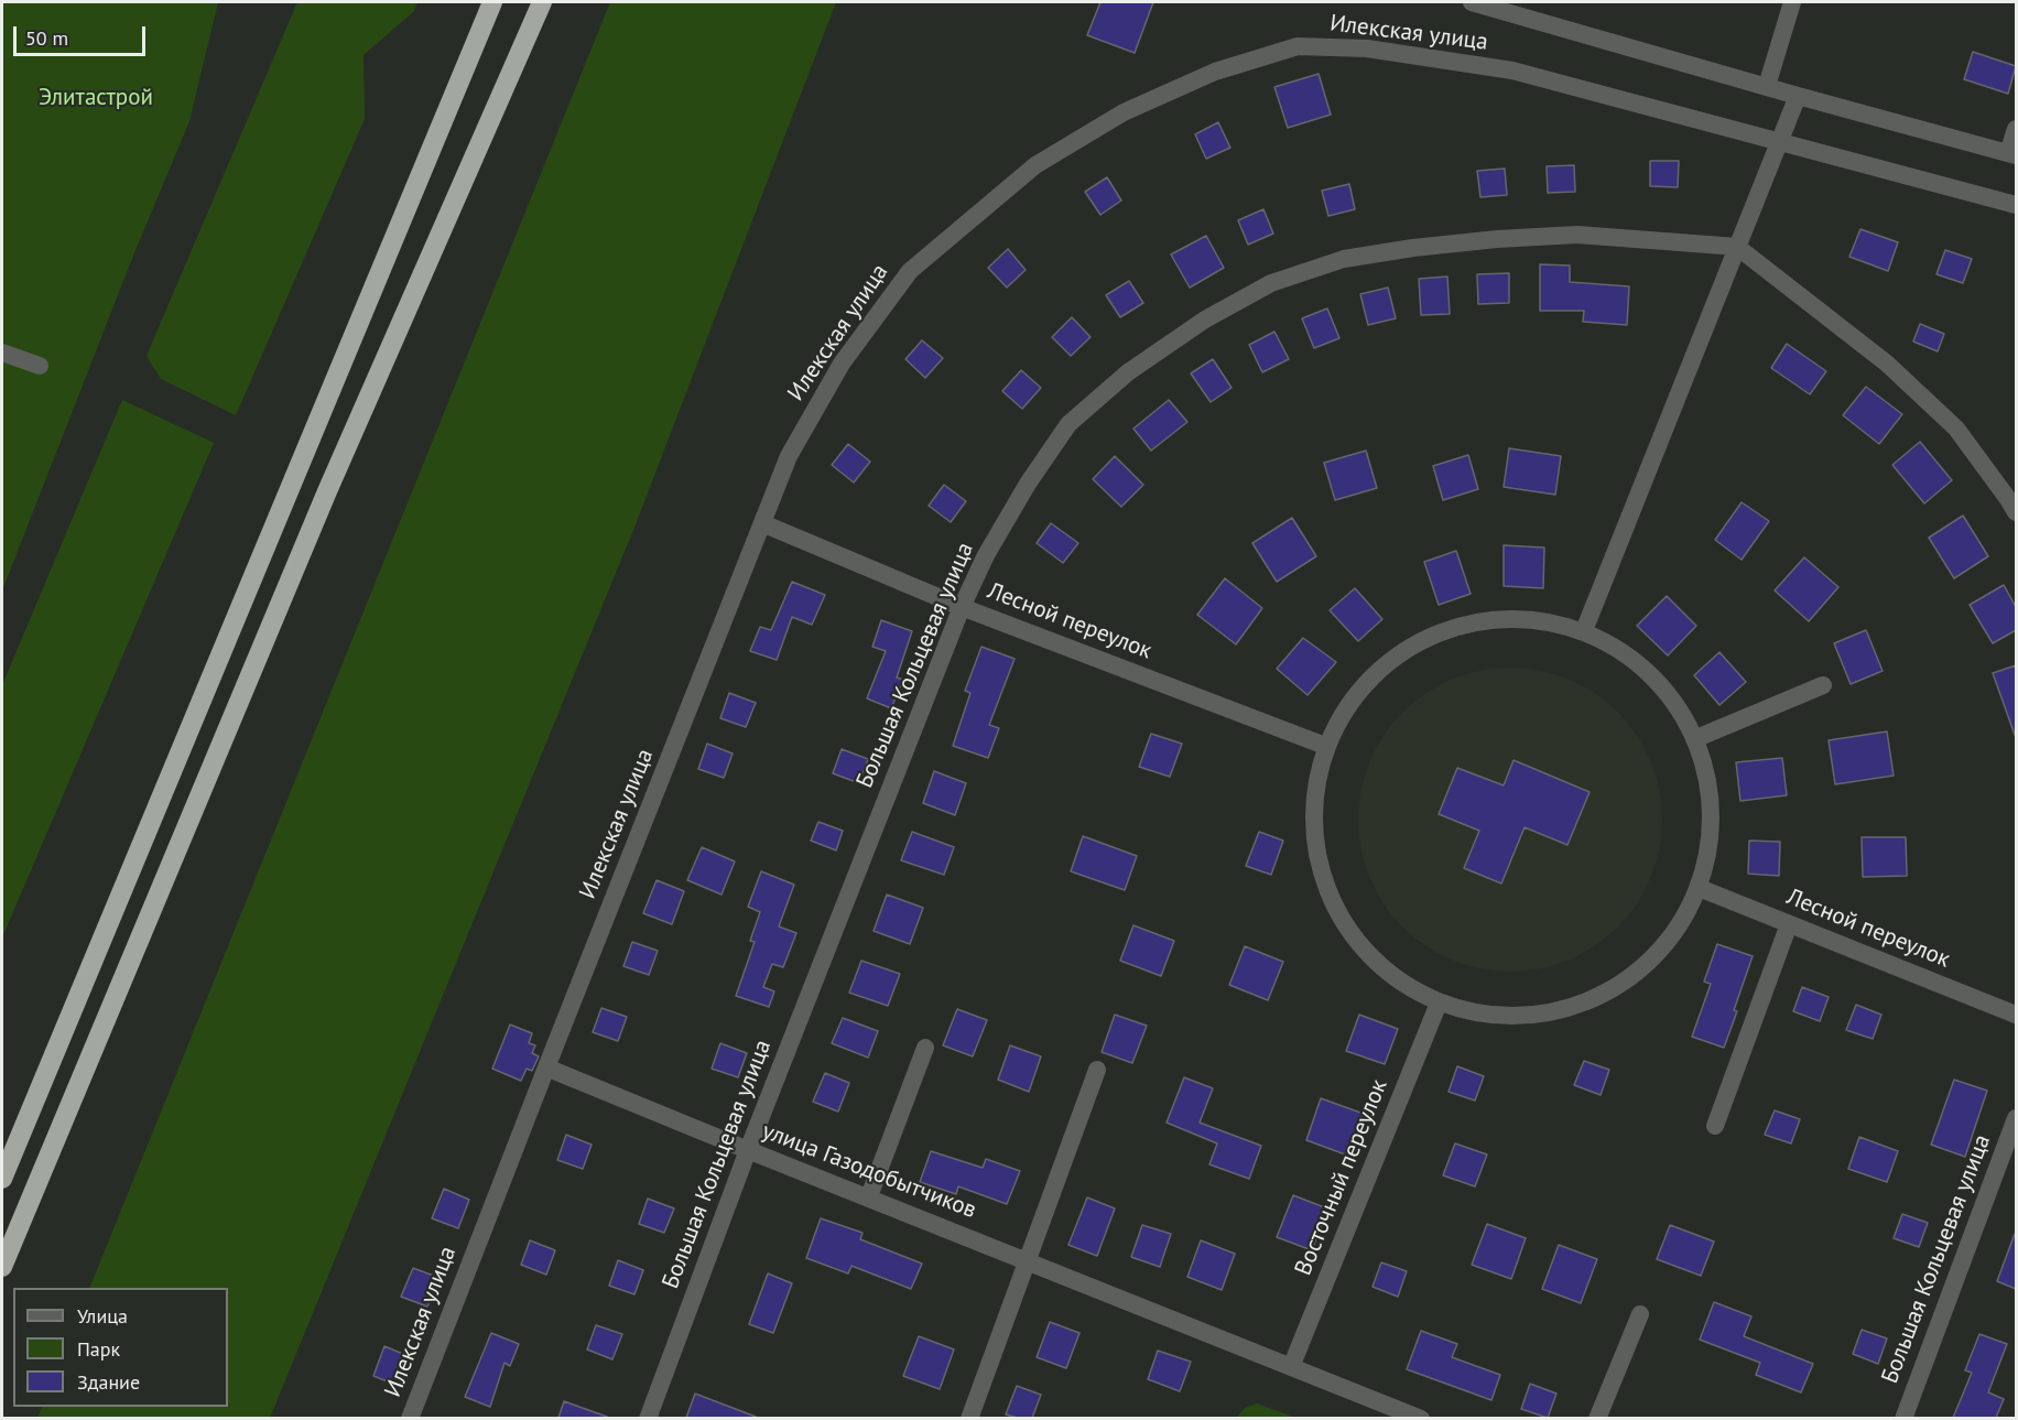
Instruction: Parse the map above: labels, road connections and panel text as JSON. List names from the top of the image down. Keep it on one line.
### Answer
{"streets":{"street":["Илекская улица","Лесной переулок","Большая Кольцевая улица","улица Газодобытчиков","Восточный переулок"]},"crossings":[["Илекская улица","Лесной переулок"],["Илекская улица","улица Газодобытчиков"],["Лесной переулок","Большая Кольцевая улица"],["Большая Кольцевая улица","улица Газодобытчиков"],["улица Газодобытчиков","Восточный переулок"]],"parks":["Элитастрой"],"legend":["Улица","Парк","Здание"],"scale_bar":"50 m"}
